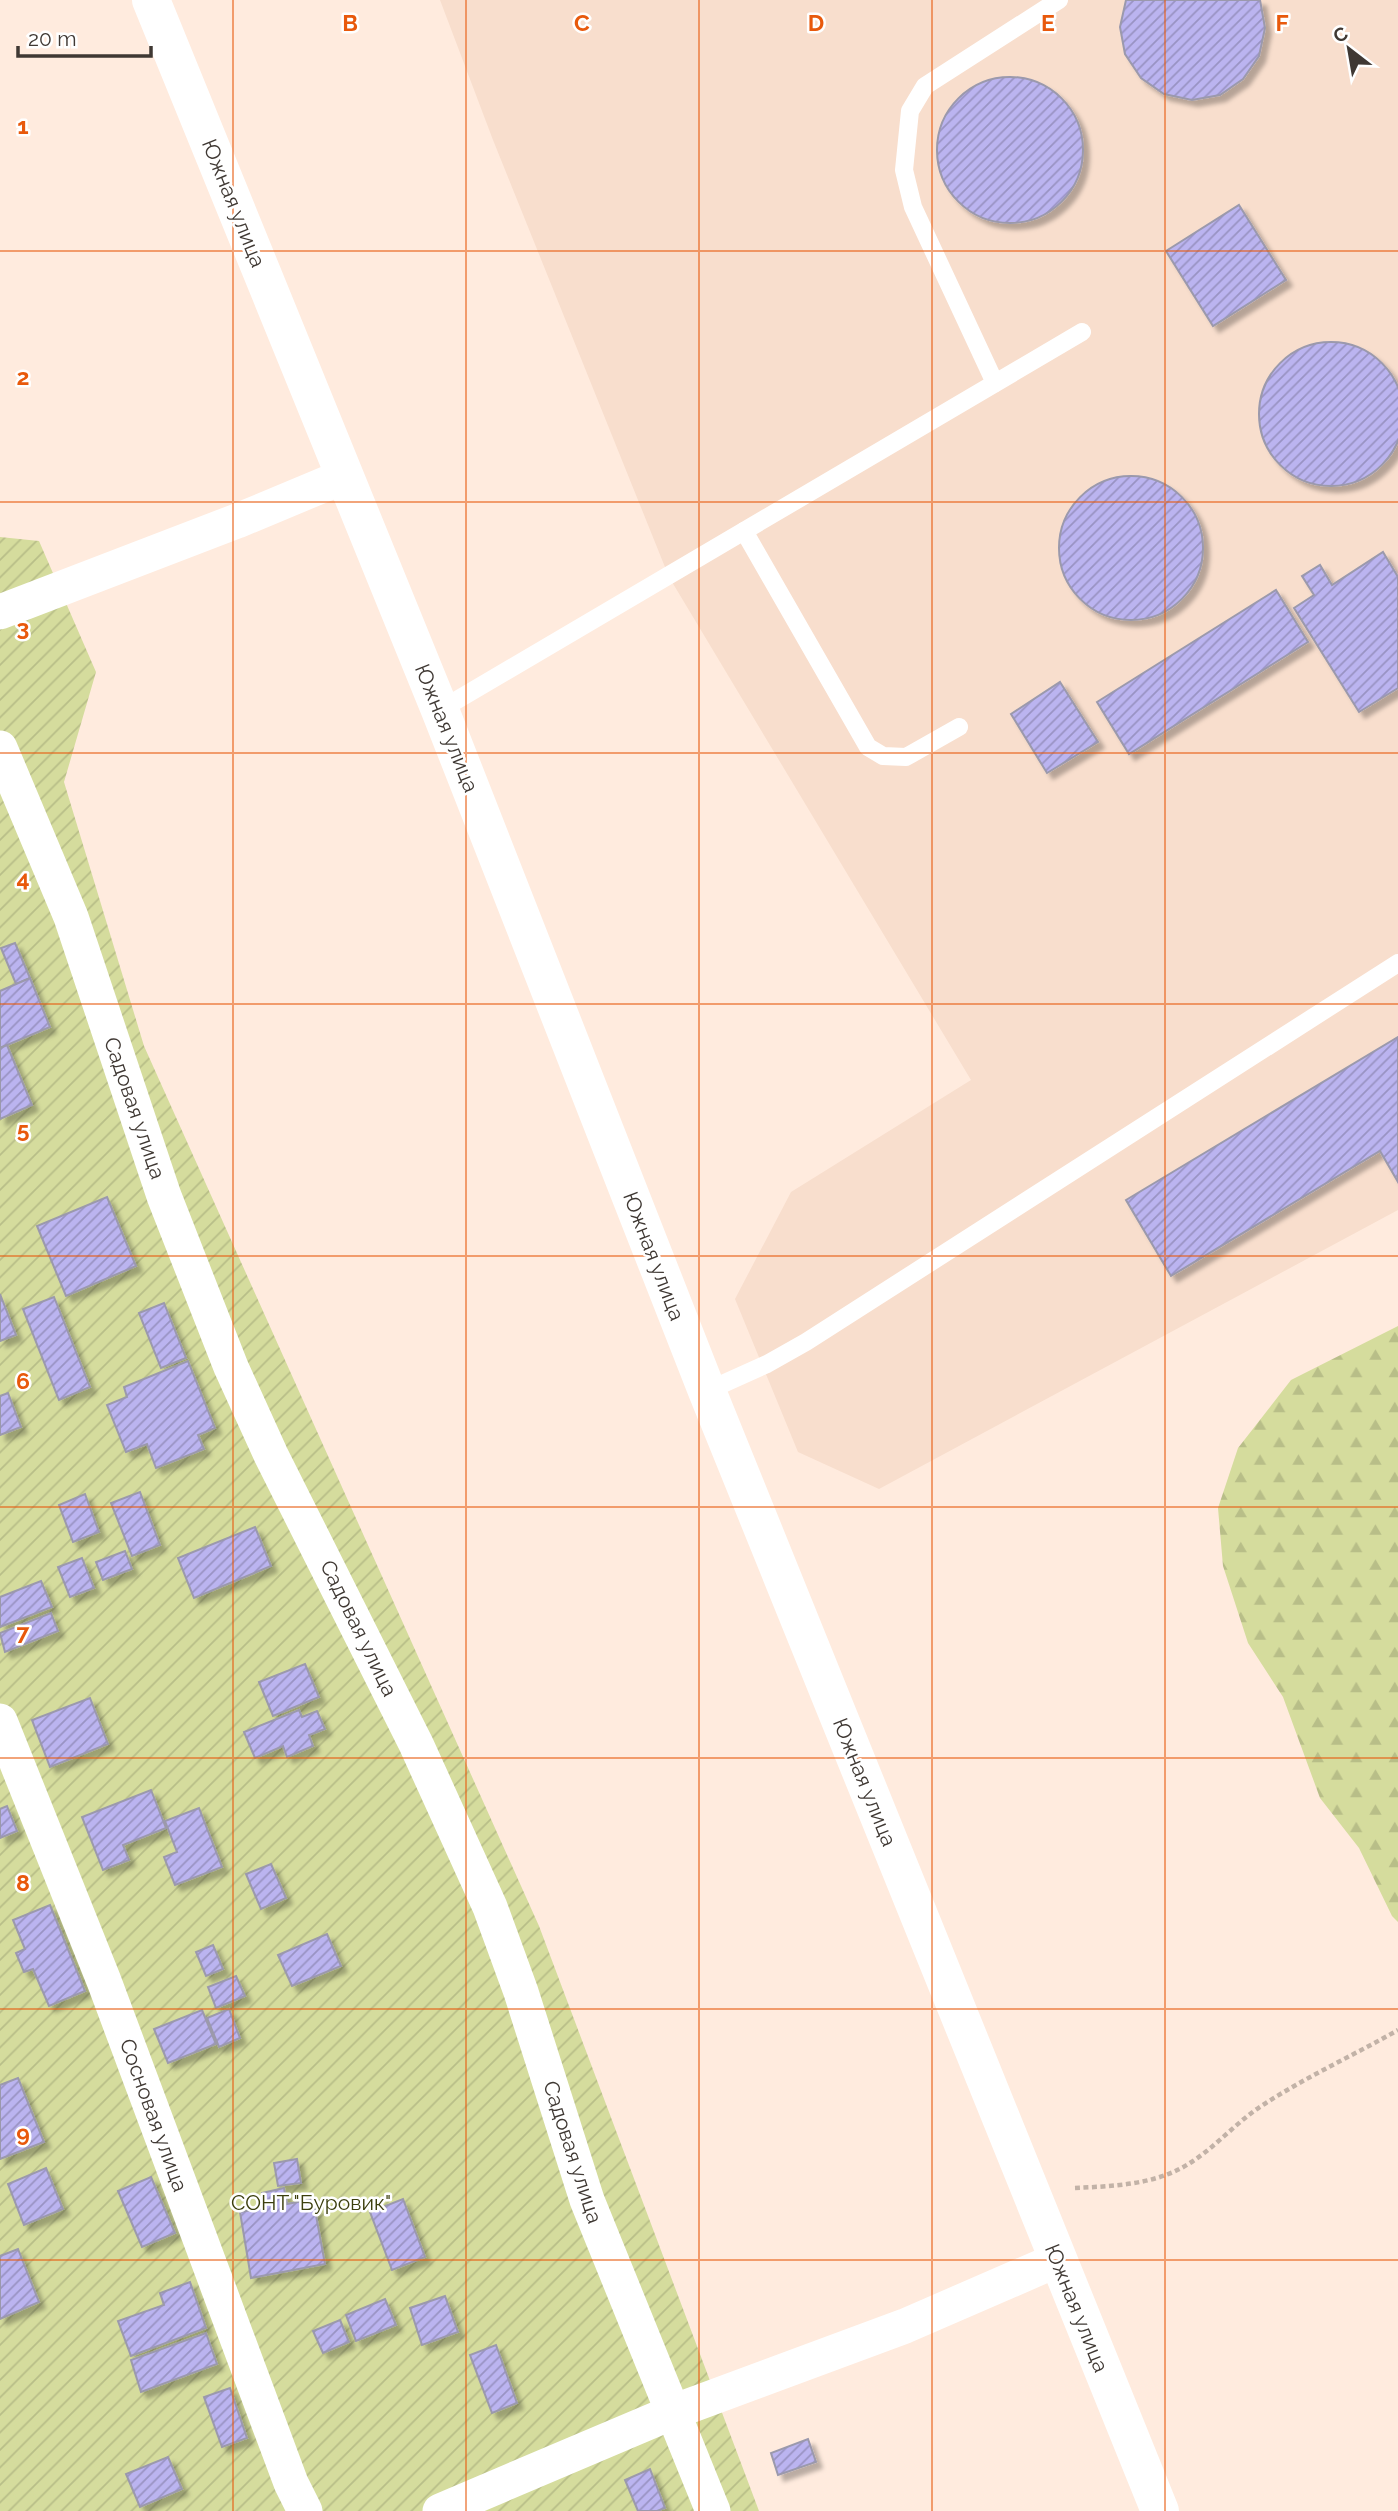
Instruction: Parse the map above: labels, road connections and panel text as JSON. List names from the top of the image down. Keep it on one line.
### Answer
{"streets":{"street":["Южная улица","Садовая улица","Сосновая улица"]},"parks":["СОНТ \"Буровик\""],"scale_bar":"20 m","north":"top left","grid":{"columns":["B","C","D","E","F"],"rows":["1","2","3","4","5","6","7","8","9"]}}
